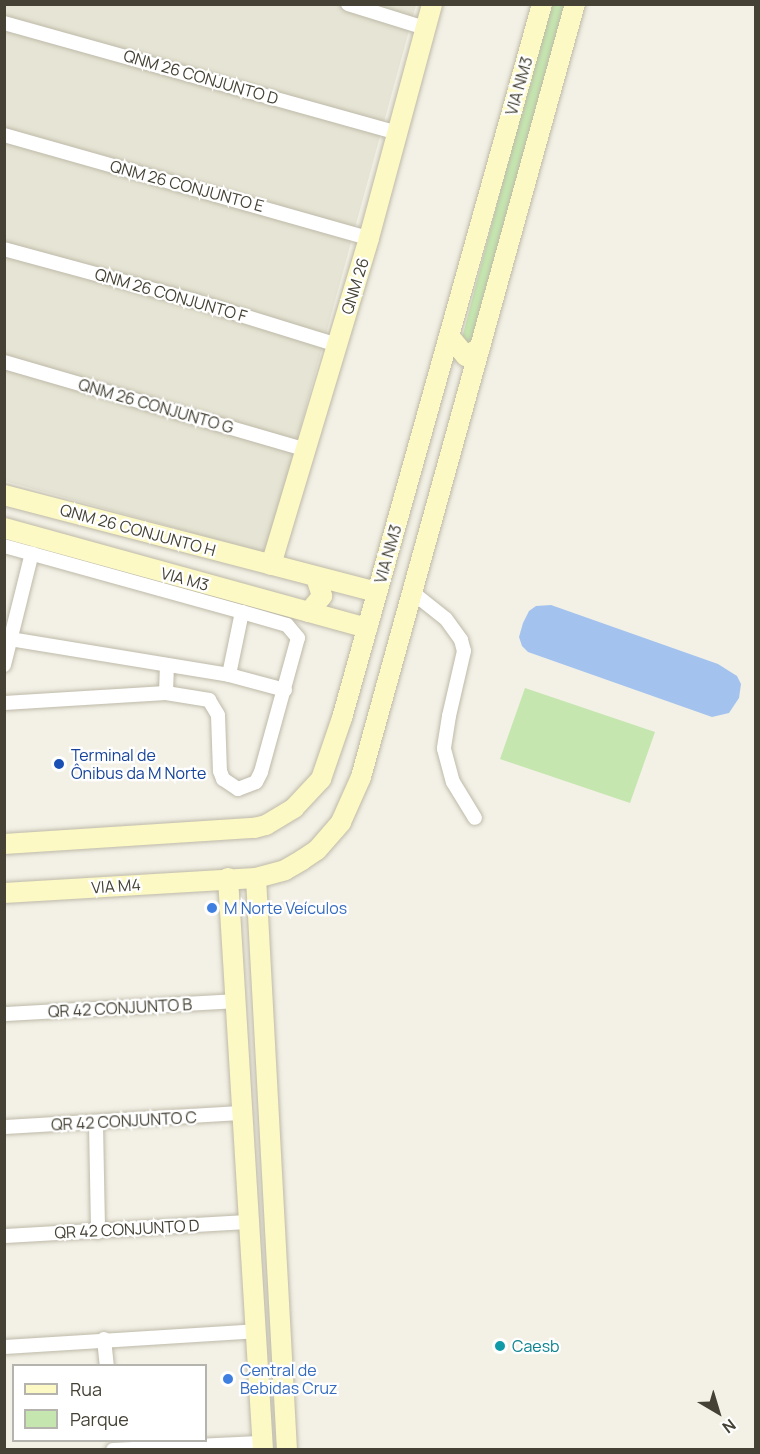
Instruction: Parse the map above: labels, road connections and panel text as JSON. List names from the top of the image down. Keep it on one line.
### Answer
{"streets":{"main road":["VIA NM3","QNM 26","QNM 26 CONJUNTO H","VIA M3","VIA M4"],"street":["QNM 26 CONJUNTO D","QNM 26 CONJUNTO E","QNM 26 CONJUNTO F","QNM 26 CONJUNTO G","QR 42 CONJUNTO B","QR 42 CONJUNTO C","QR 42 CONJUNTO D"]},"crossings":[["QNM 26 CONJUNTO D","QNM 26"],["VIA NM3","VIA M3"],["VIA NM3","VIA M4"],["QNM 26 CONJUNTO E","QNM 26"],["QNM 26","QNM 26 CONJUNTO F"],["QNM 26","QNM 26 CONJUNTO G"],["QNM 26","QNM 26 CONJUNTO H"]],"places":["Terminal de Ônibus da M Norte","M Norte Veículos","Caesb","Central de Bebidas Cruz"],"legend":["Rua","Parque"],"north":"bottom right"}
